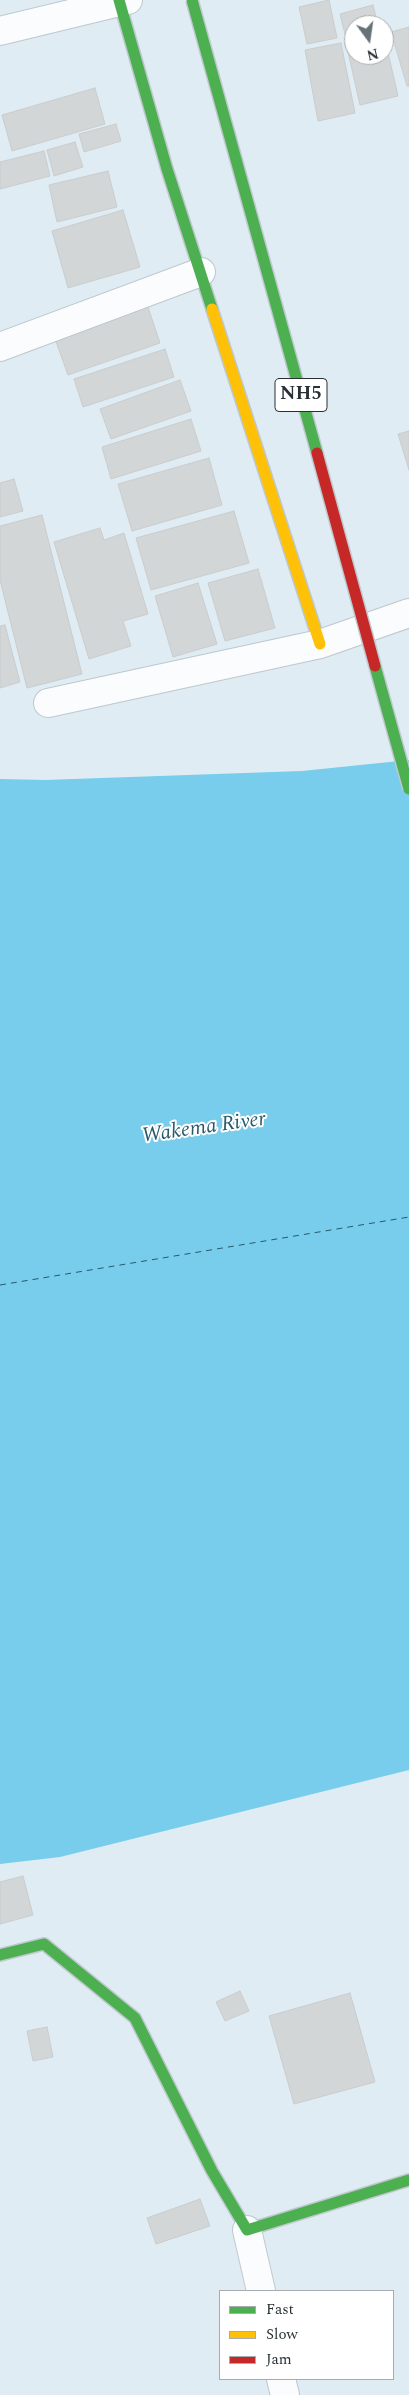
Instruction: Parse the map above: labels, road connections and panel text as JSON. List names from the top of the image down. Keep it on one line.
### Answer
{"streets":{"main road":["NH5"]},"water":["Wakema River"],"legend":["Fast","Slow","Jam"],"north":"bottom"}
